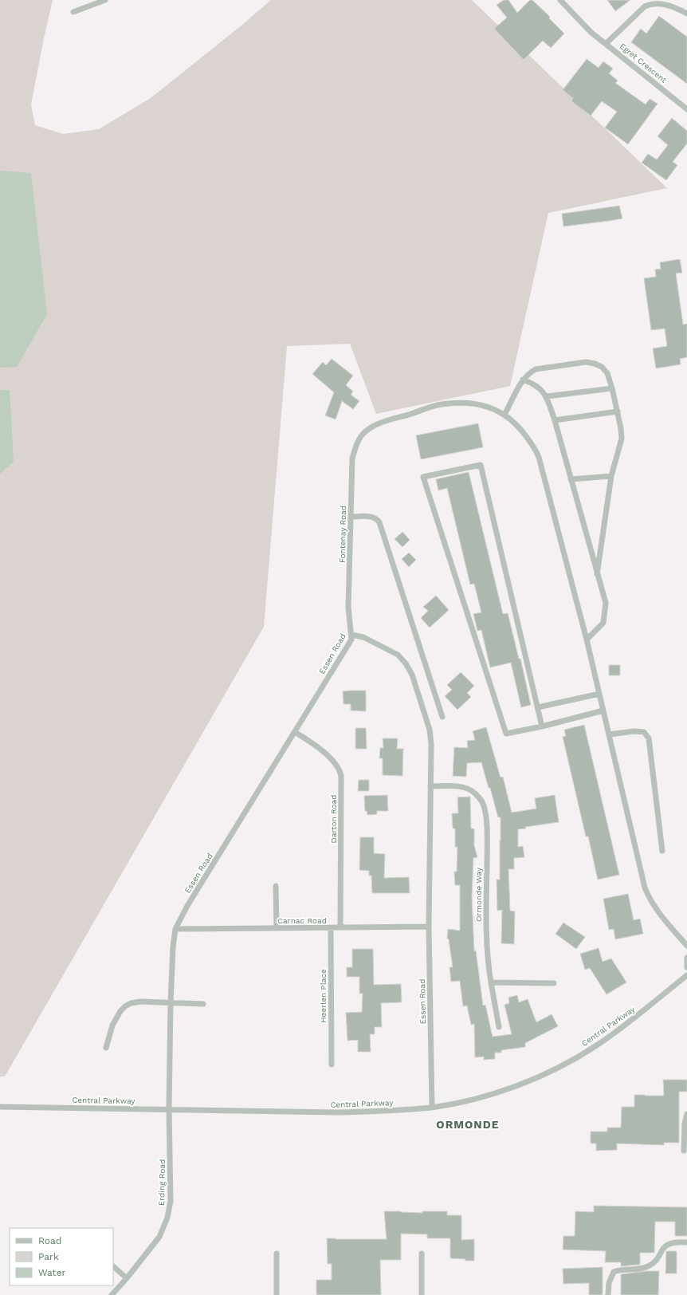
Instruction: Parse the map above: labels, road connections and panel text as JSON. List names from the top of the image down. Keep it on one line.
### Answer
{"streets":{"street":["Egret Crescent","Fontenay Road","Essen Road","Darton Road","Ormonde Way","Carnac Road","Heerlen Place","Central Parkway","Erding Road"]},"crossings":[["Fontenay Road","Essen Road"],["Essen Road","Darton Road"],["Essen Road","Ormonde Way"],["Essen Road","Carnac Road"],["Essen Road","Central Parkway"],["Essen Road","Erding Road"],["Darton Road","Carnac Road"],["Carnac Road","Heerlen Place"],["Central Parkway","Erding Road"]],"districts":["ORMONDE"],"legend":["Road","Park","Water"]}
